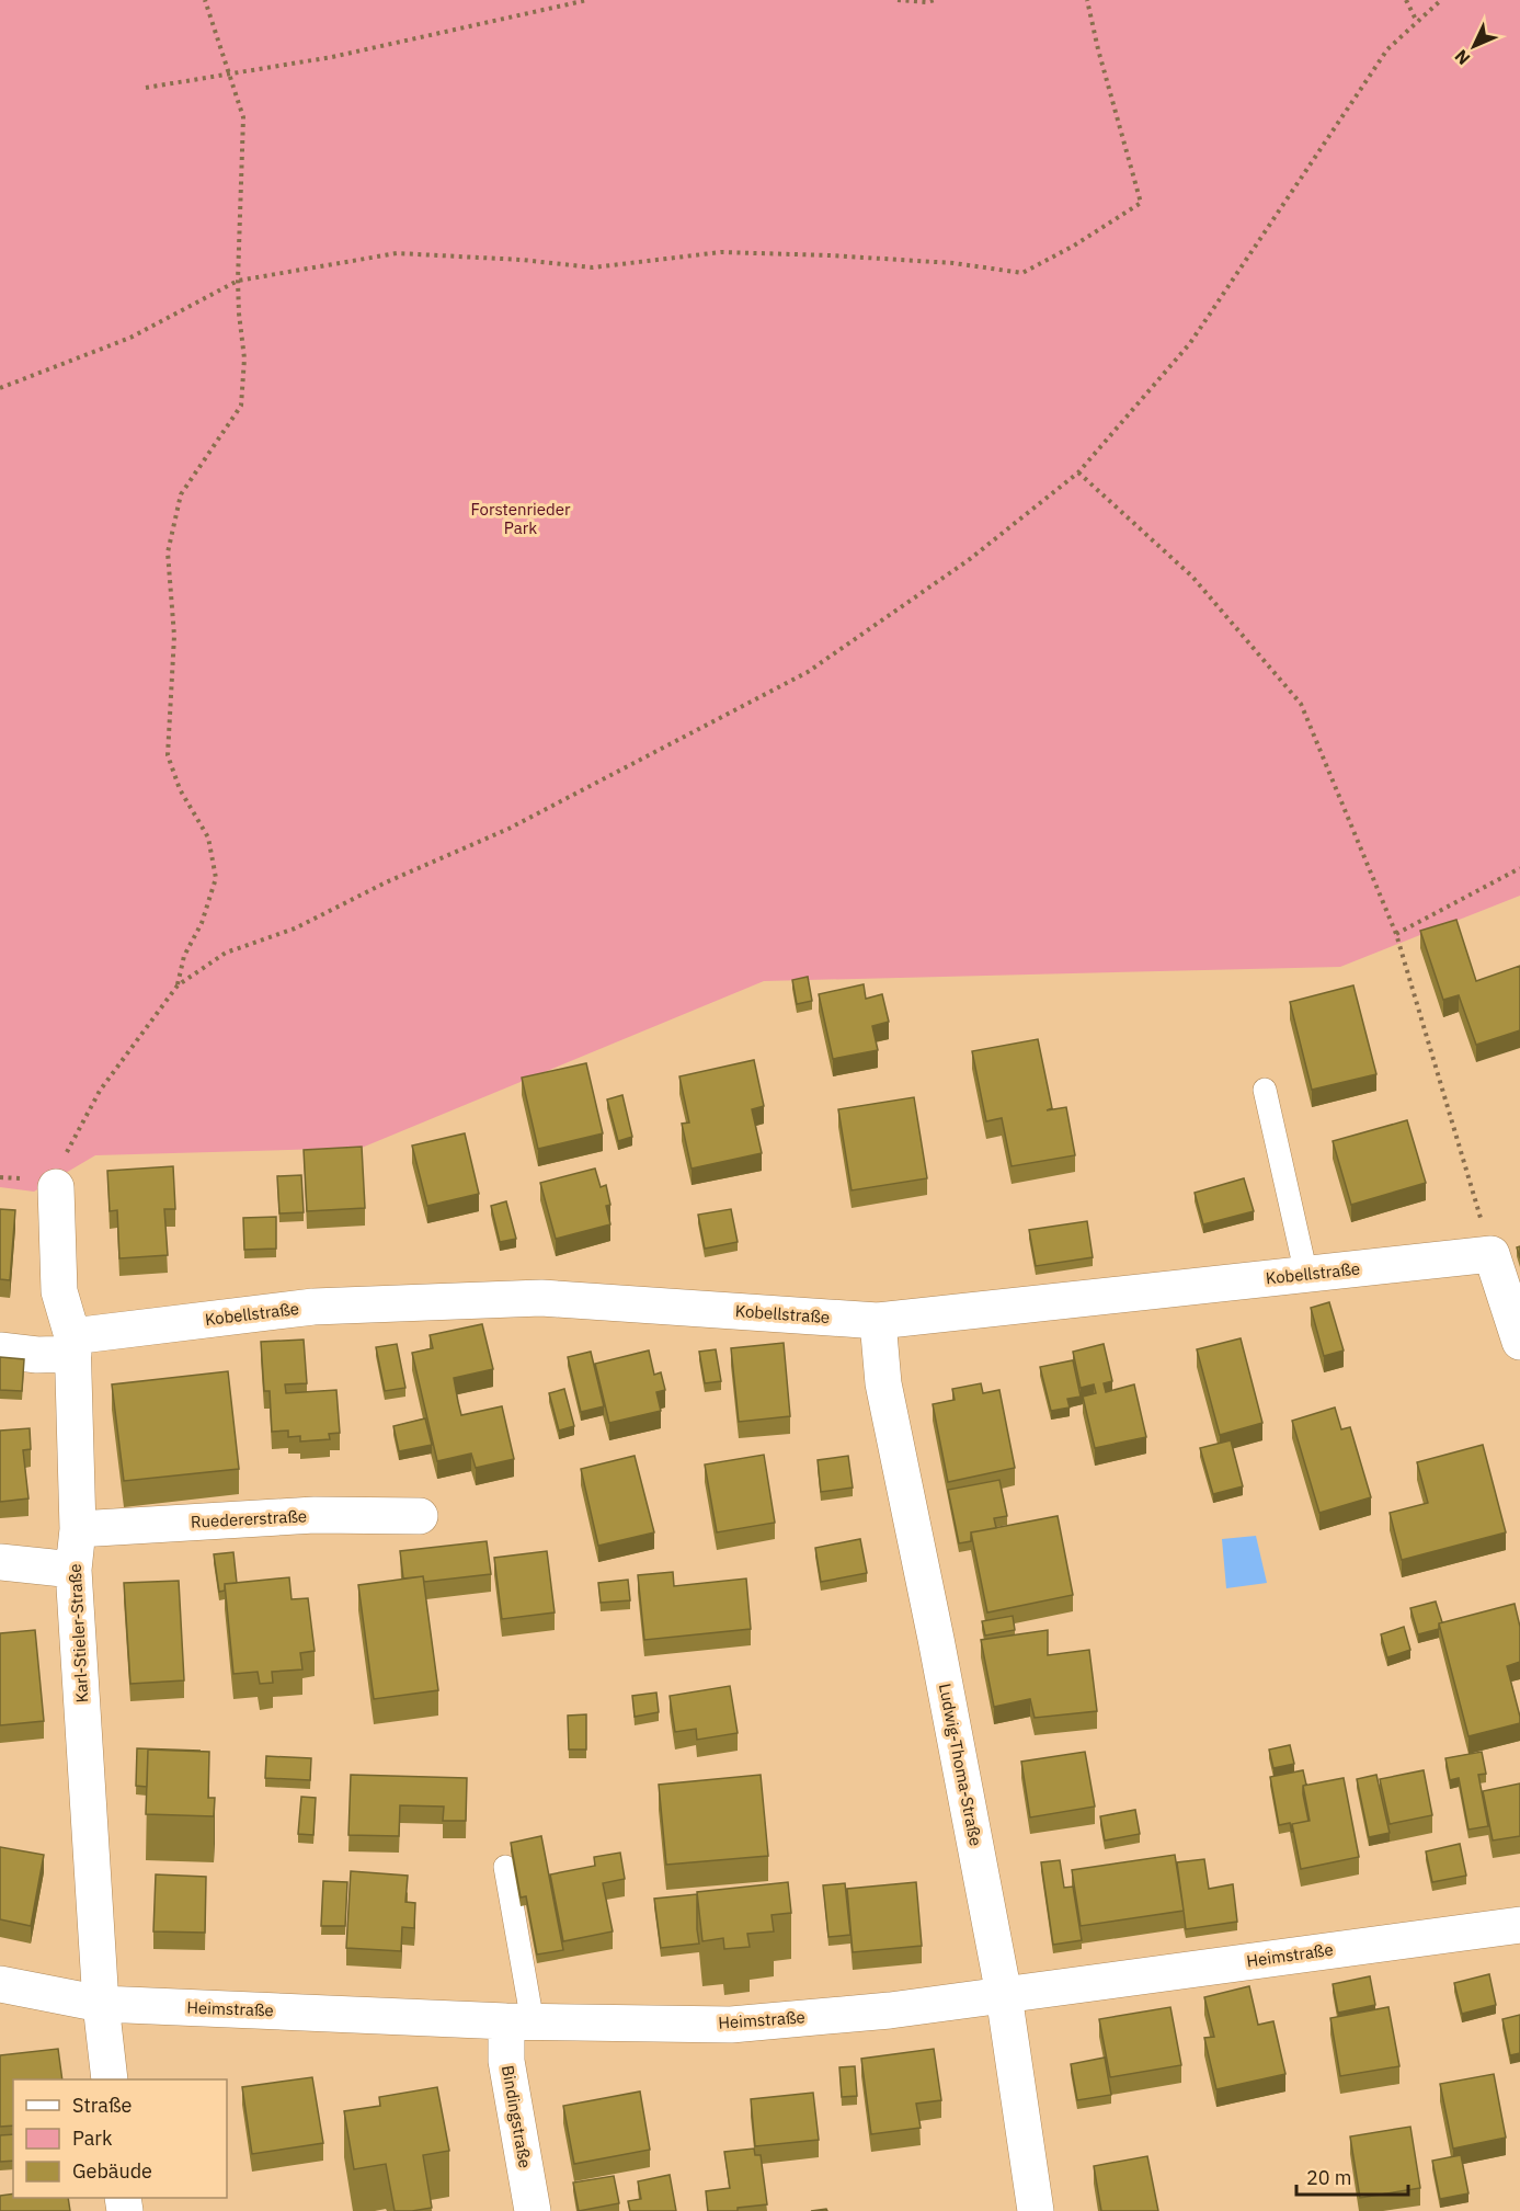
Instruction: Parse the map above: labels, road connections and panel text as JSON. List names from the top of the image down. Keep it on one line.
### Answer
{"streets":{"street":["Kobellstraße","Ruedererstraße","Karl-Stieler-Straße","Ludwig-Thoma-Straße","Heimstraße","Bindingstraße"]},"crossings":[["Kobellstraße","Karl-Stieler-Straße"],["Kobellstraße","Ludwig-Thoma-Straße"],["Ruedererstraße","Karl-Stieler-Straße"],["Karl-Stieler-Straße","Heimstraße"],["Ludwig-Thoma-Straße","Heimstraße"],["Heimstraße","Bindingstraße"]],"parks":["Forstenrieder Park"],"legend":["Straße","Park","Gebäude"],"scale_bar":"20 m","north":"bottom left"}
